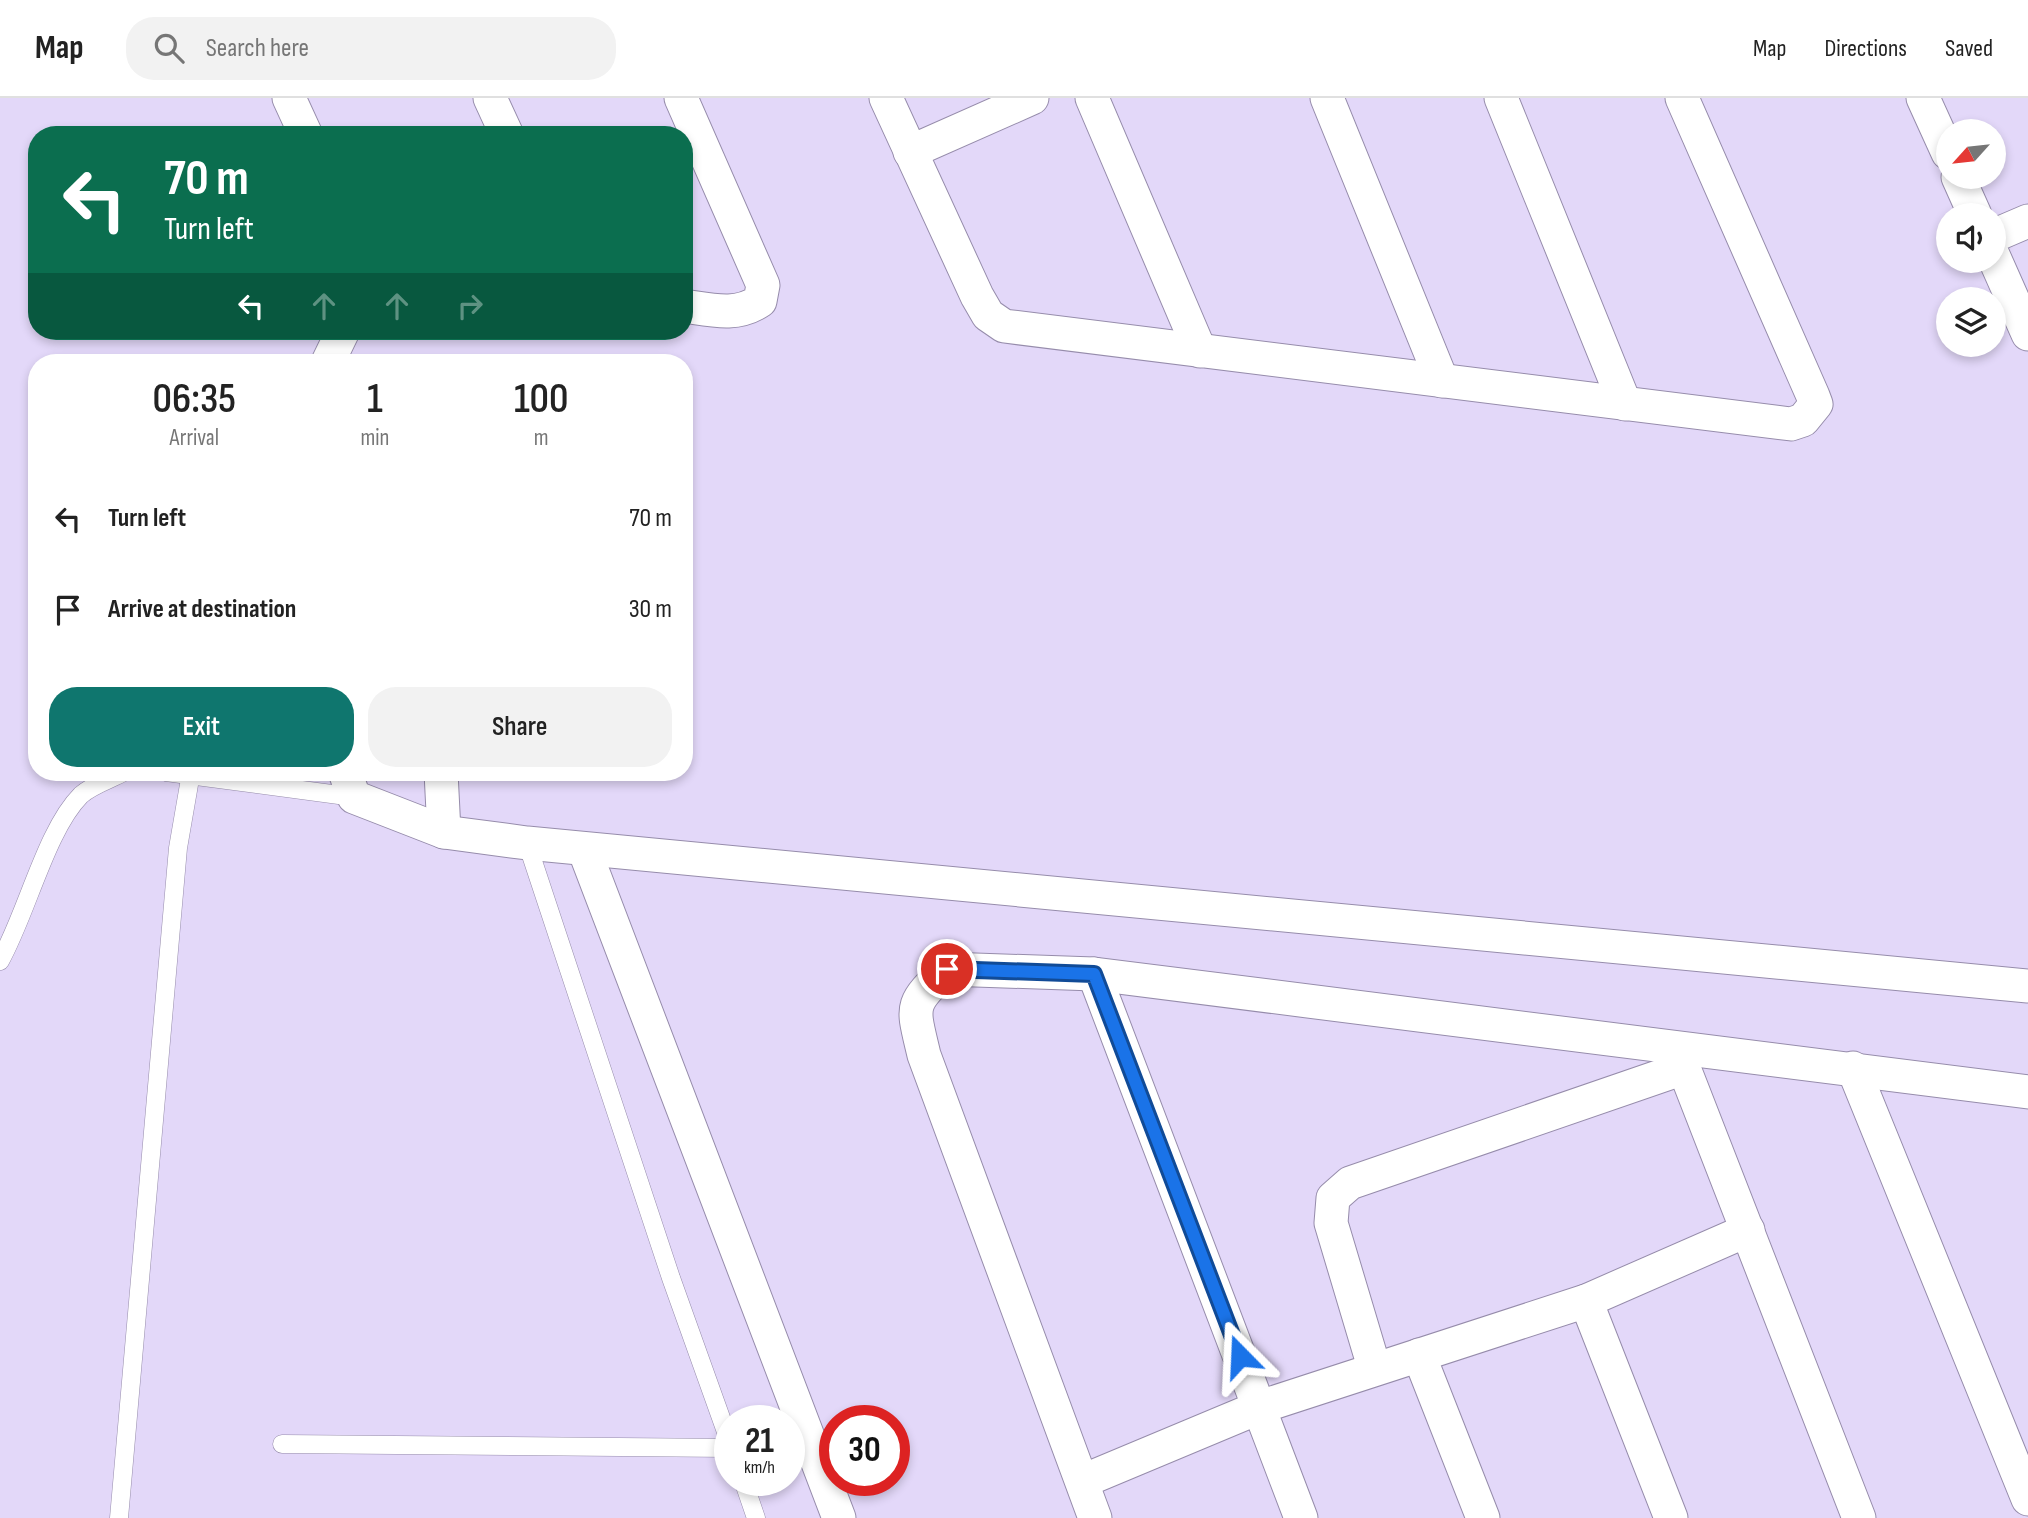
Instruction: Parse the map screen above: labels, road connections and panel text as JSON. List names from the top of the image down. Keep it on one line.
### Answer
{"north":"bottom left","page":{"header":"Map","search":"Search here","nav":["Map","Directions","Saved"],"turn":["70 m","Turn left"],"eta":["06:35","Arrival","1","min","100","m"],"list":[{"name":"Turn left","value":"70 m"},{"name":"Arrive at destination","value":"30 m"}],"buttons":["Exit","Share"],"speed":"21 km/h","limit":"30"}}
